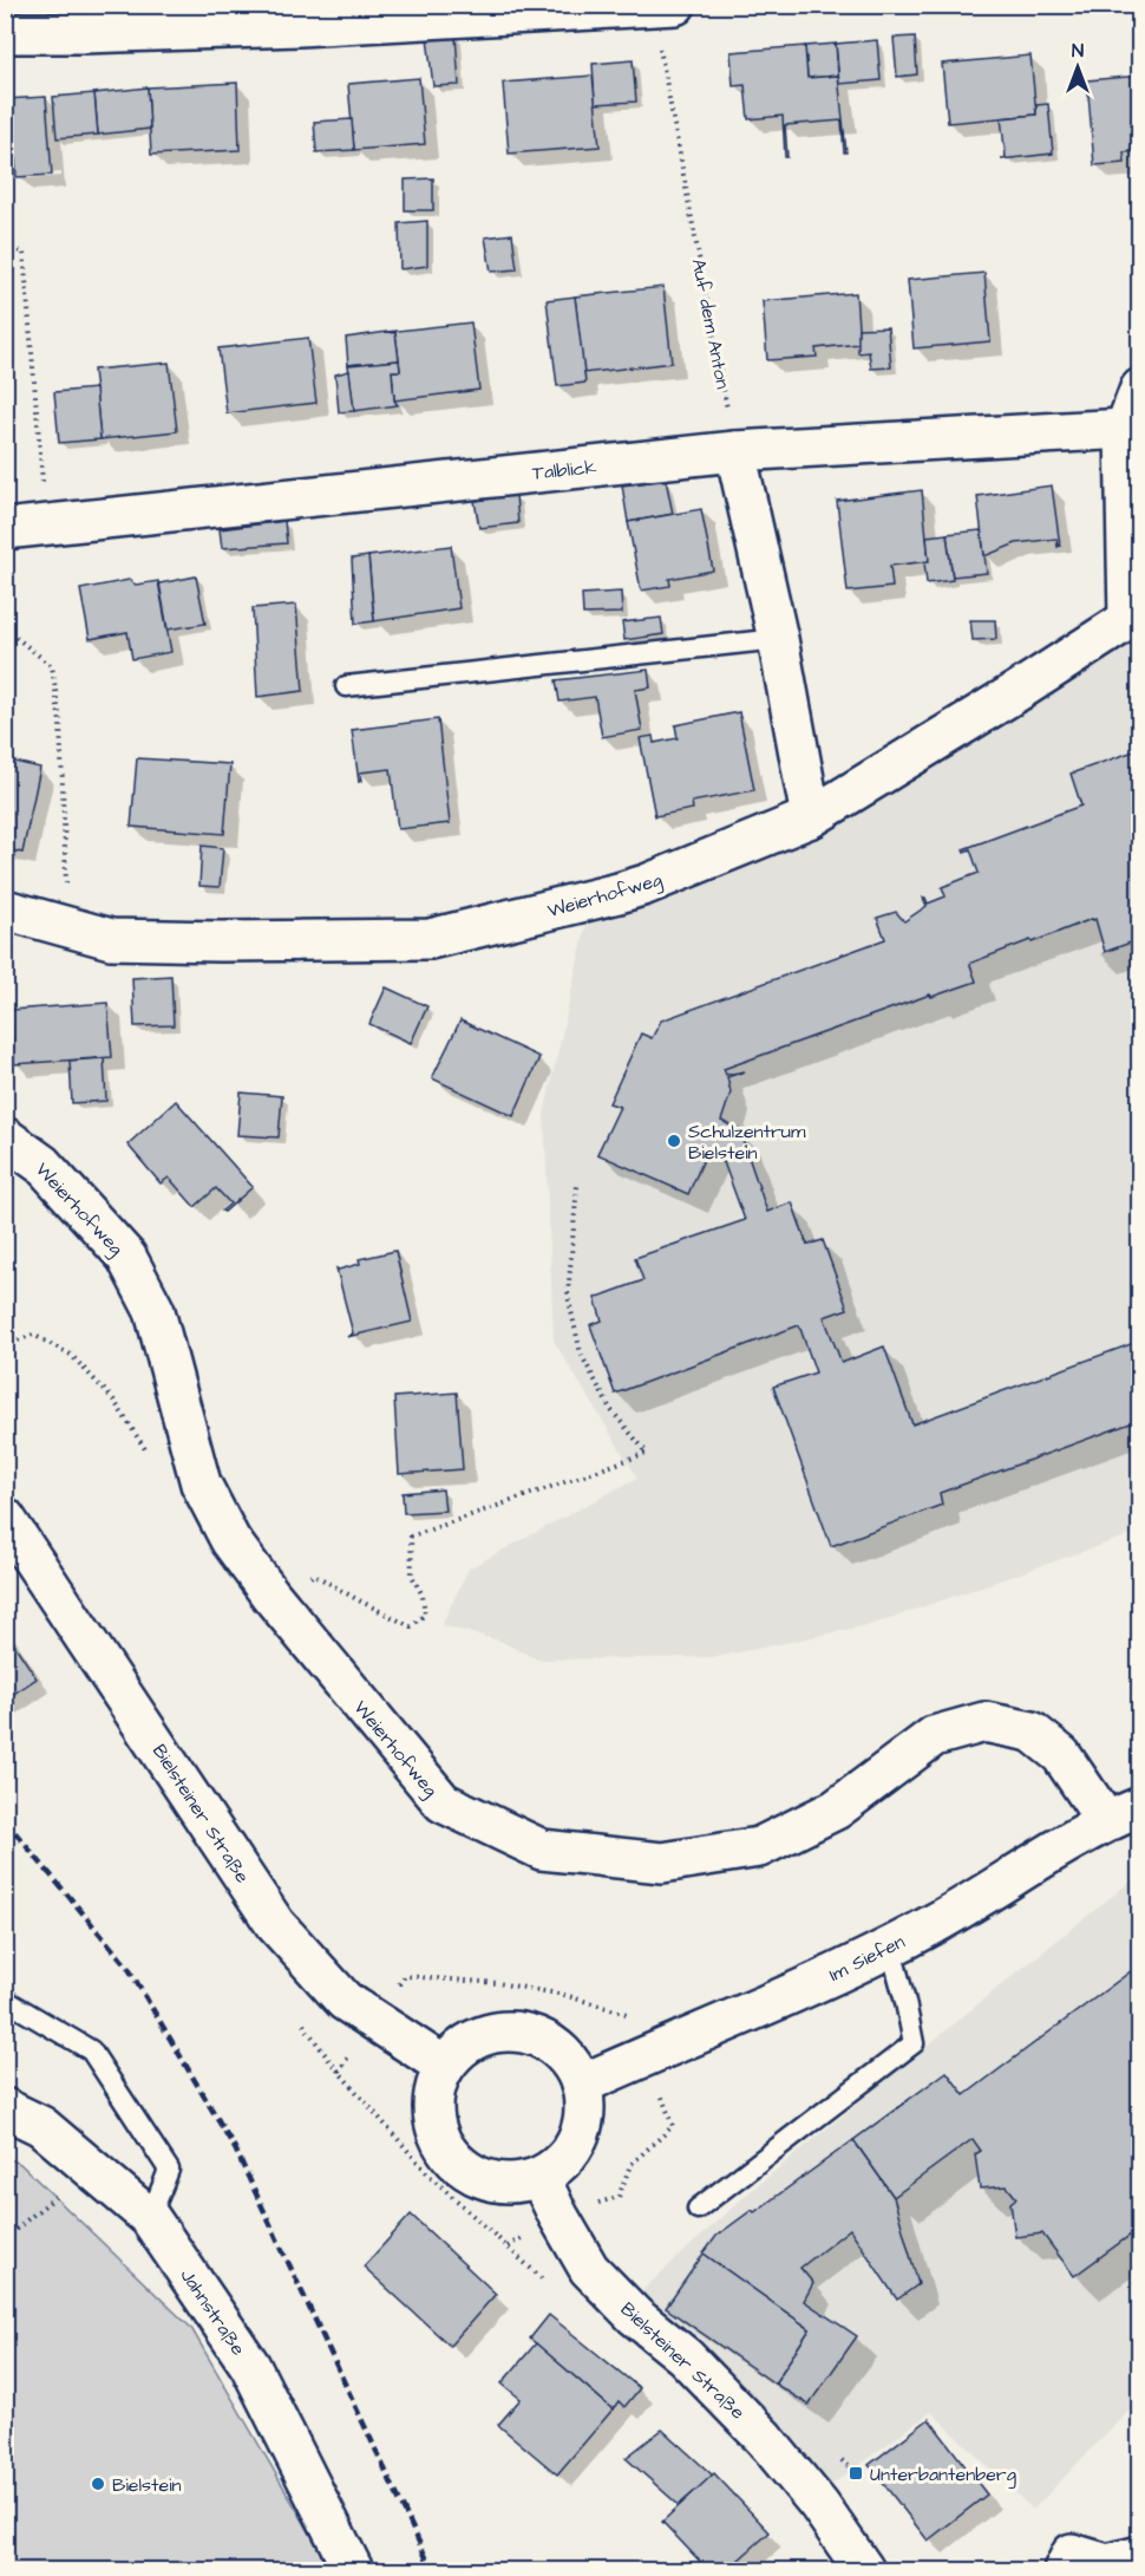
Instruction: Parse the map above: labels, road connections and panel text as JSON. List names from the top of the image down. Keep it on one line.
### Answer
{"streets":{"street":["Talblick","Weierhofweg","Bielsteiner Straße","Im Siefen","Jahnstraße"],"path":["Auf dem Anton"]},"crossings":[["Auf dem Anton","Talblick"],["Weierhofweg","Im Siefen"],["Bielsteiner Straße","Im Siefen"]],"places":{"other":["Schulzentrum Bielstein","Bielstein"],"transit":["Unterbantenberg"]},"north":"top"}
